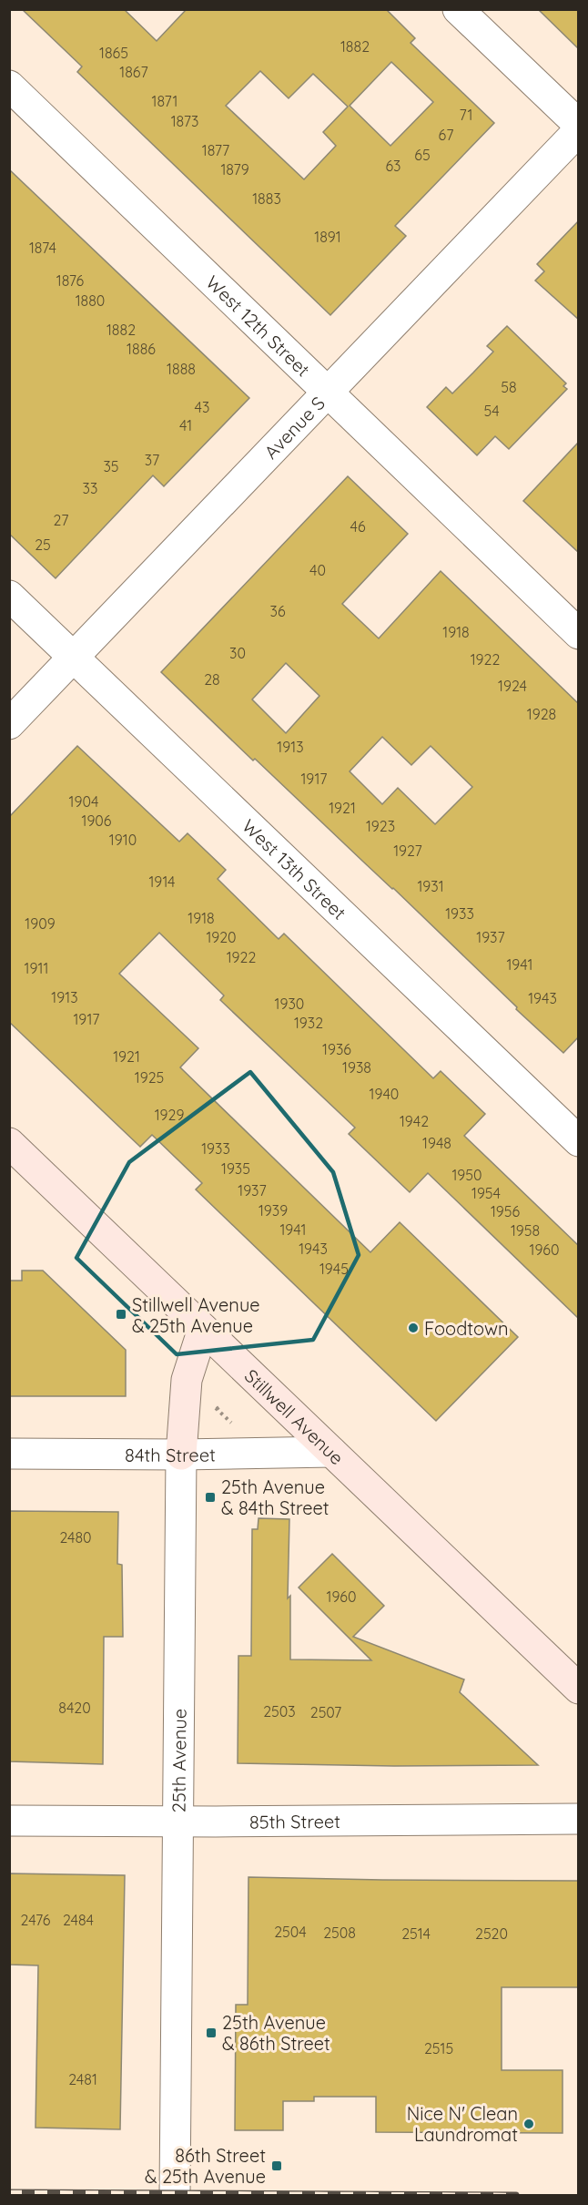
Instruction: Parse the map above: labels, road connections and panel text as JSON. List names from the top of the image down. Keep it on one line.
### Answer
{"streets":{"main road":["Stillwell Avenue","25th Avenue"],"street":["West 12th Street","Avenue S","West 13th Street","84th Street","85th Street"]},"crossings":[["West 12th Street","Avenue S"],["Avenue S","West 13th Street"],["Stillwell Avenue","84th Street"],["Stillwell Avenue","25th Avenue"],["84th Street","25th Avenue"],["25th Avenue","85th Street"]],"places":{"transit":["Stillwell Avenue & 25th Avenue","25th Avenue & 84th Street","25th Avenue & 86th Street","86th Street & 25th Avenue"],"other":["Foodtown","Nice N' Clean Laundromat"]},"house_numbers":["1882","1865","1867","1871","71","1873","67","1877","65","63","1879","1883","1891","1874","1876","1880","1882","1886","1888","58","43","54","41","37","35","33","27","46","25","40","36","1918","30","1922","28","1924","1928","1913","1917","1904","1921","1906","1923","1910","1927","1914","1931","1933","1918","1909","1920","1937","1922","1941","1911","1913","1943","1930","1917","1932","1936","1921","1938","1925","1940","1929","1942","1948","1933","1935","1950","1937","1954","1939","1956","1941","1958","1943","1960","1945","2480","1960","8420","2503","2507","2476","2484","2504","2508","2514","2520","2515","2481"]}
